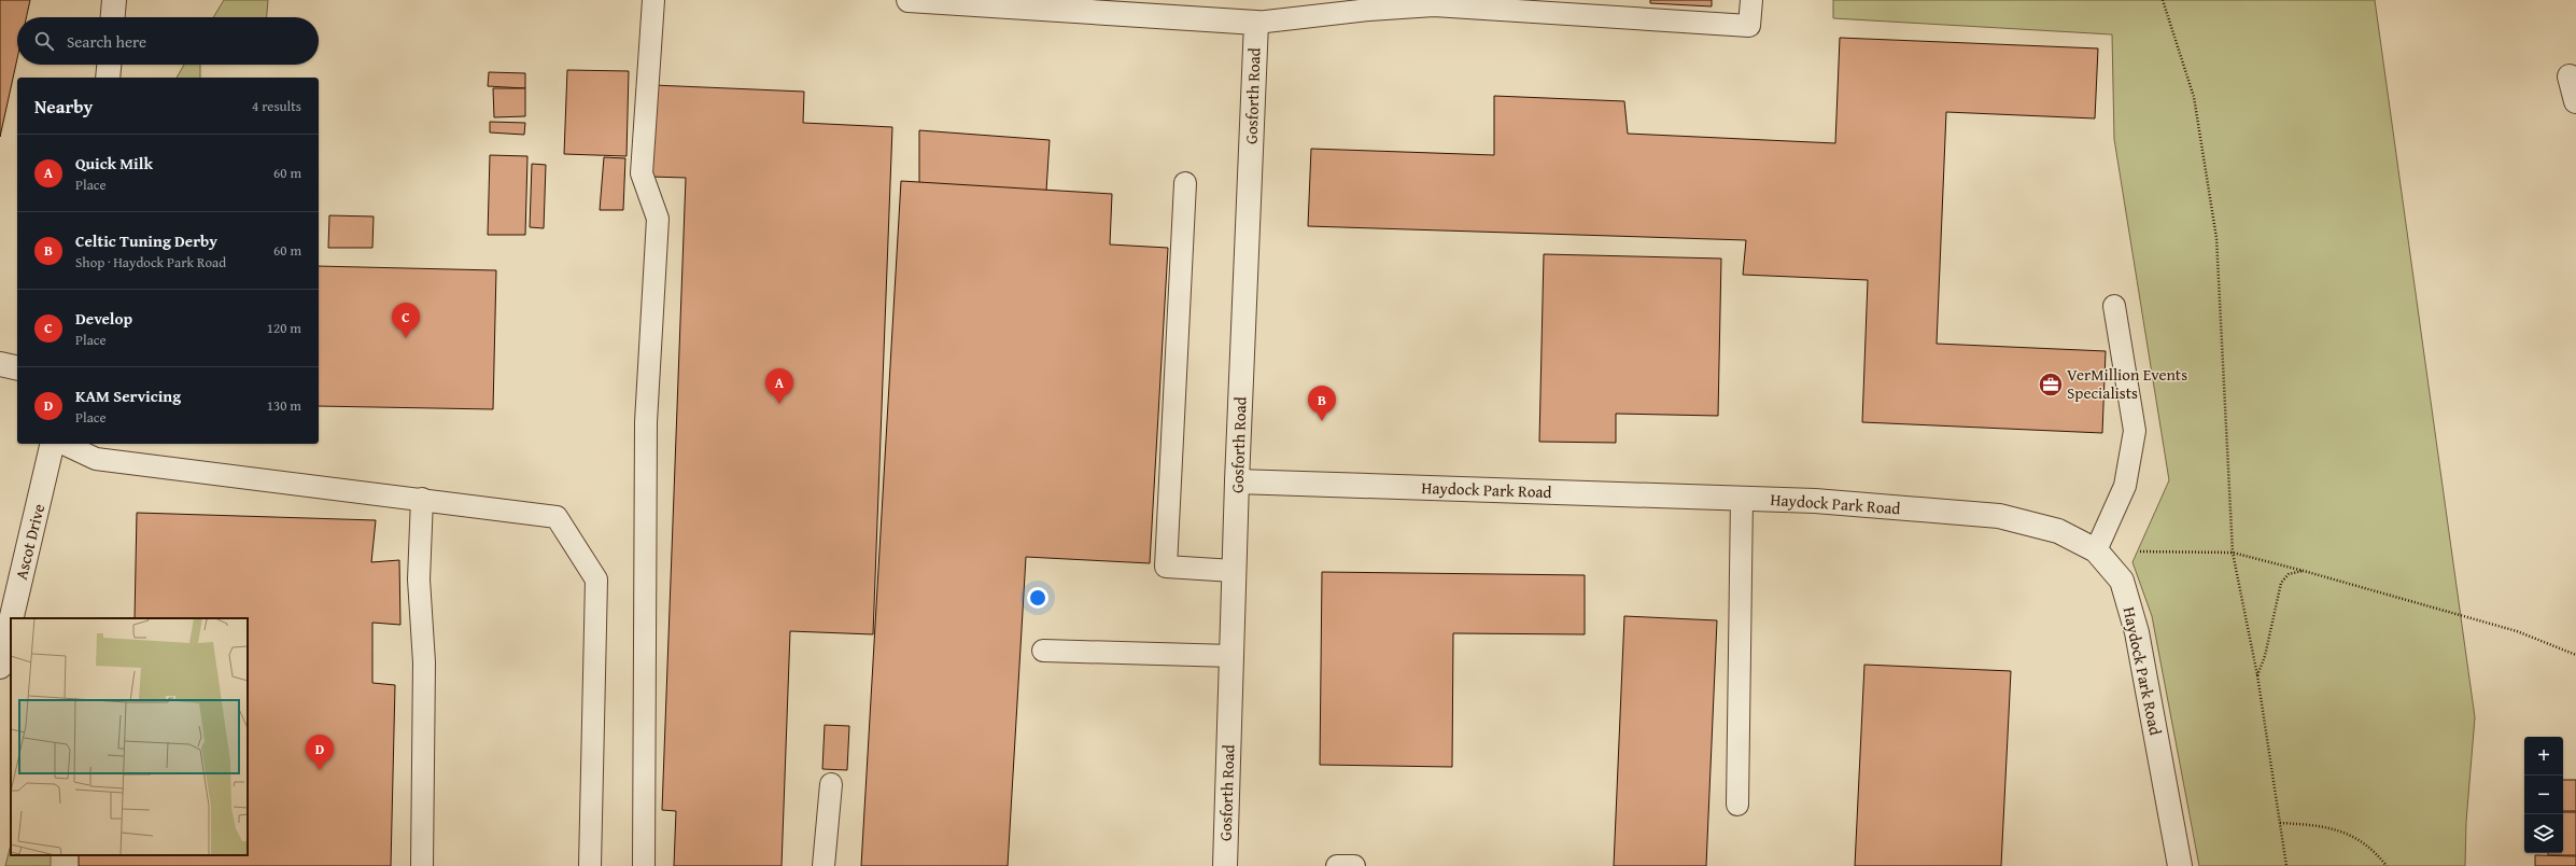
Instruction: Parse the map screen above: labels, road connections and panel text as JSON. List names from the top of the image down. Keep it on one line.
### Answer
{"streets":{"street":["Gosforth Road","Haydock Park Road","Ascot Drive"]},"crossings":[["Gosforth Road","Haydock Park Road"]],"places":{"office":["VerMillion Events Specialists"]},"page":{"search":"Search here","heading":["Nearby","4 results"],"list":[{"mark":"A","name":"Quick Milk","note":"Place","value":"60 m"},{"mark":"B","name":"Celtic Tuning Derby","note":"Shop · Haydock Park Road","value":"60 m"},{"mark":"C","name":"Develop","note":"Place","value":"120 m"},{"mark":"D","name":"KAM Servicing","note":"Place","value":"130 m"}],"pins":["C","A","B","D"],"map_buttons":["+","−"]}}
